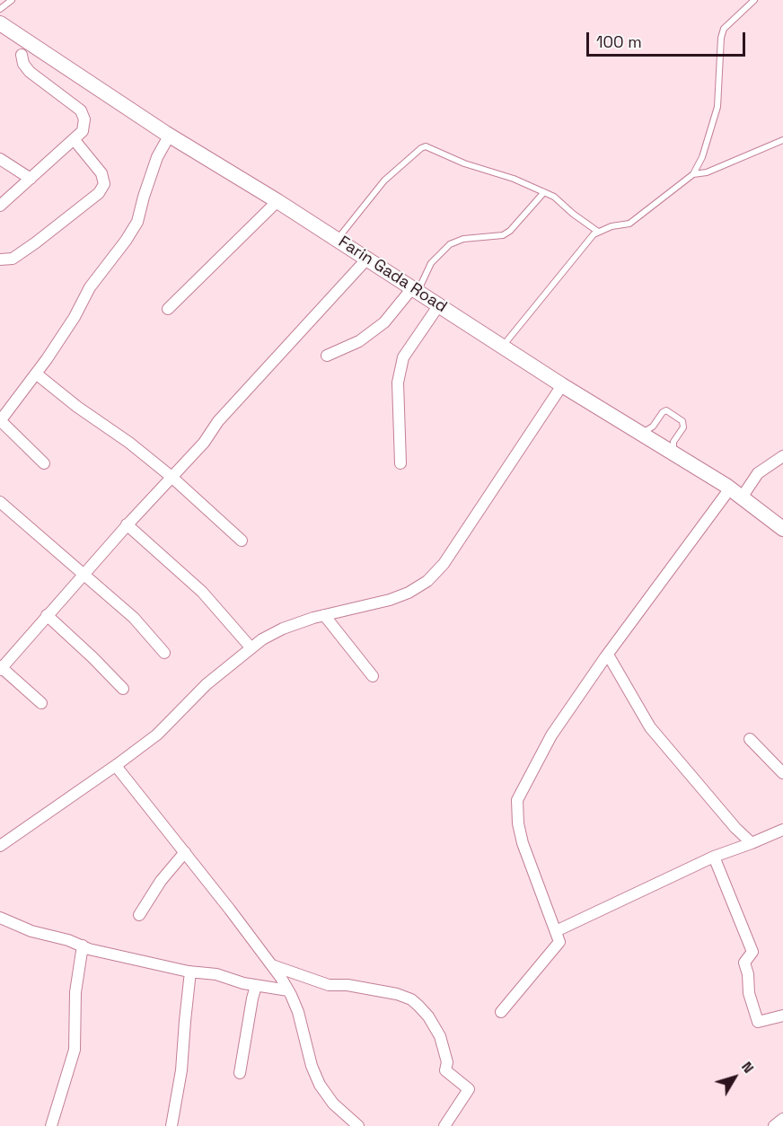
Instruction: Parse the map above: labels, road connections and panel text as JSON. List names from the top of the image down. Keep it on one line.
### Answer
{"streets":{"main road":["Farin Gada Road"]},"scale_bar":"100 m","north":"top right"}
